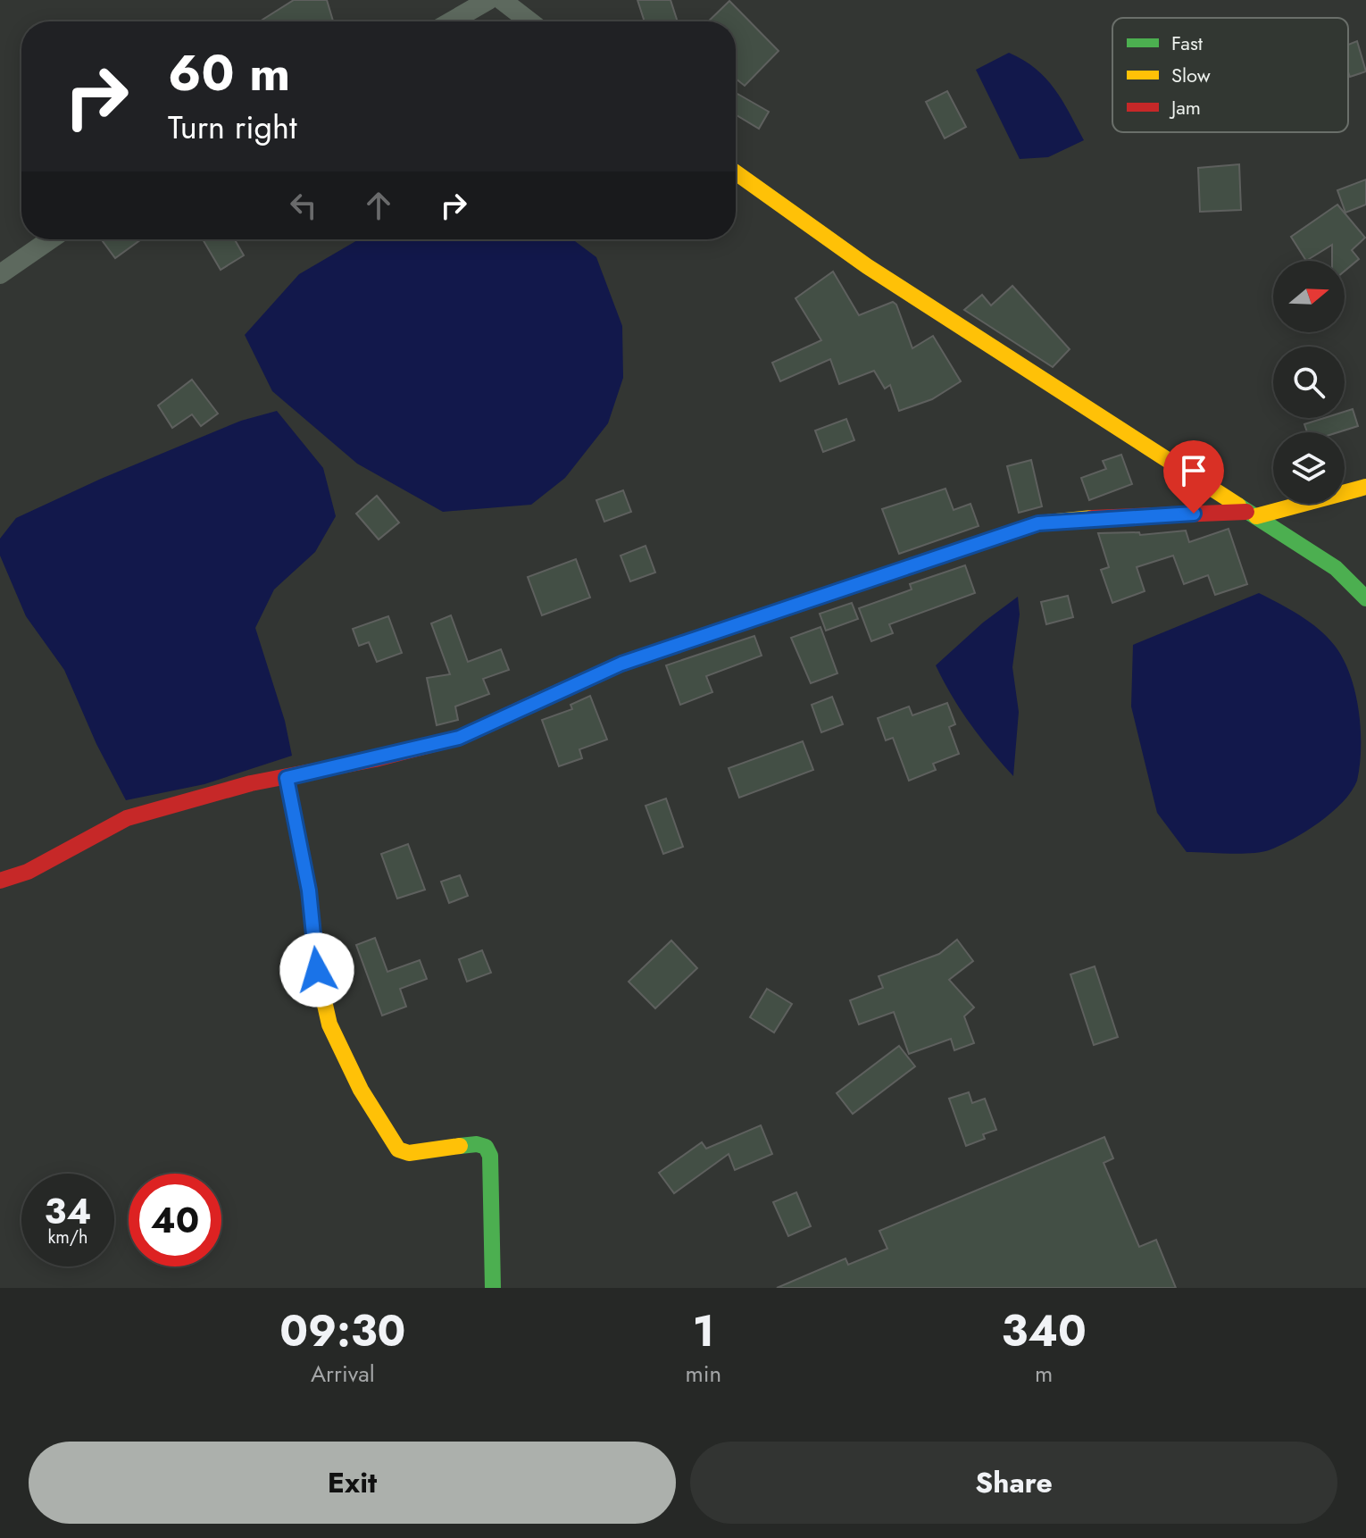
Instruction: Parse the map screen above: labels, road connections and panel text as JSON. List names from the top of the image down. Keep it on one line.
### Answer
{"legend":["Fast","Slow","Jam"],"north":"right","page":{"turn":["60 m","Turn right"],"speed":"34 km/h","limit":"40","eta":["09:30","Arrival","1","min","340","m"],"buttons":["Exit","Share"]}}
